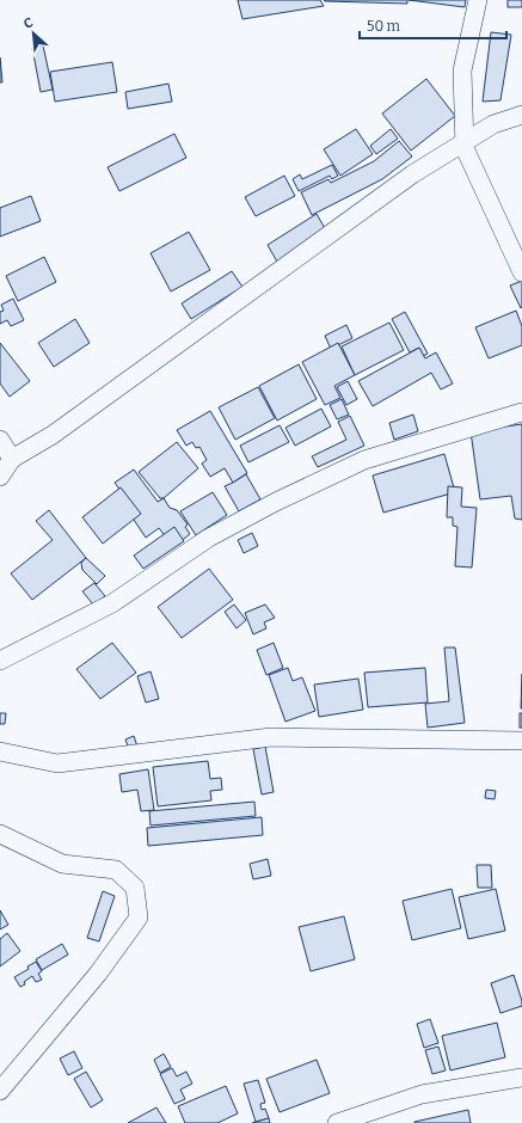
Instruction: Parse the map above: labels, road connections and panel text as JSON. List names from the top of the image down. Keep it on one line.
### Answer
{"scale_bar":"50 m","north":"top left"}
